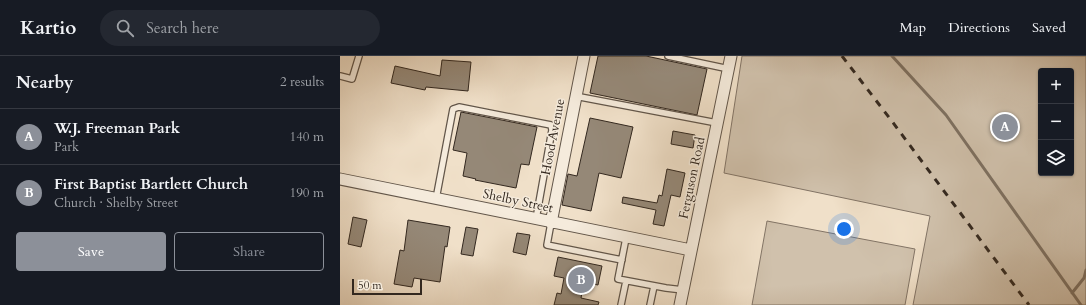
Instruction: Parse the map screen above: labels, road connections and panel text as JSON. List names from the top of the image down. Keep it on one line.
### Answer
{"streets":{"street":["Hood Avenue","Ferguson Road","Shelby Street"]},"crossings":[["Hood Avenue","Shelby Street"],["Ferguson Road","Shelby Street"]],"scale_bar":"50 m","page":{"header":"Kartio","search":"Search here","nav":["Map","Directions","Saved"],"heading":["Nearby","2 results"],"map_buttons":["+","−"],"list":[{"mark":"A","name":"W.J. Freeman Park","note":"Park","value":"140 m"},{"mark":"B","name":"First Baptist Bartlett Church","note":"Church · Shelby Street","value":"190 m"}],"pins":["A","B"],"buttons":["Save","Share"],"scale":"50 m"}}
